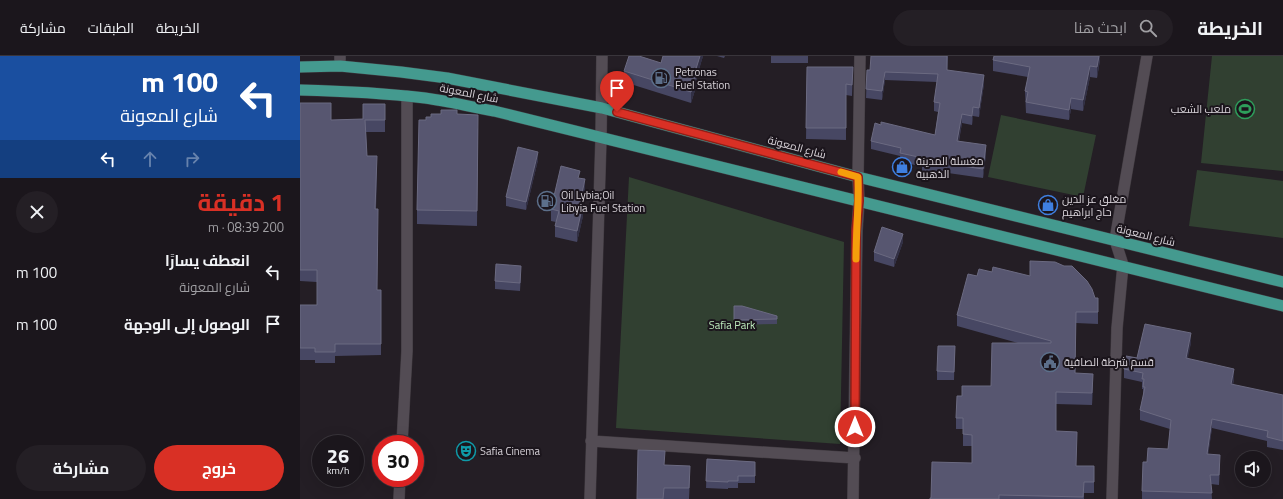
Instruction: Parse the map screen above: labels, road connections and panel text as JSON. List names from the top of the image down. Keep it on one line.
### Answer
{"streets":{"highway":["شارع المعونة"]},"parks":["Safia Park"],"places":{"fuel station":["Petronas Fuel Station","Oil Lybia;Oil Libyia Fuel Station"],"sports":["ملعب الشعب"],"shop":["مغسلة المدينة الذهبية","مغلق عز الدين حاج ابراهيم"],"public building":["قسم شرطة الصافية"],"theatre":["Safia Cinema"]},"page":{"header":"الخريطة","search":"ابحث هنا","nav":["الخريطة","الطبقات","مشاركة"],"turn":["100 m","شارع المعونة"],"heading":["1 دقيقة","200 m · 08:39"],"list":[{"name":"انعطف يسارًا","note":"شارع المعونة","value":"100 m"},{"name":"الوصول إلى الوجهة","value":"100 m"}],"speed":"26 km/h","limit":"30","buttons":["خروج","مشاركة"]}}
